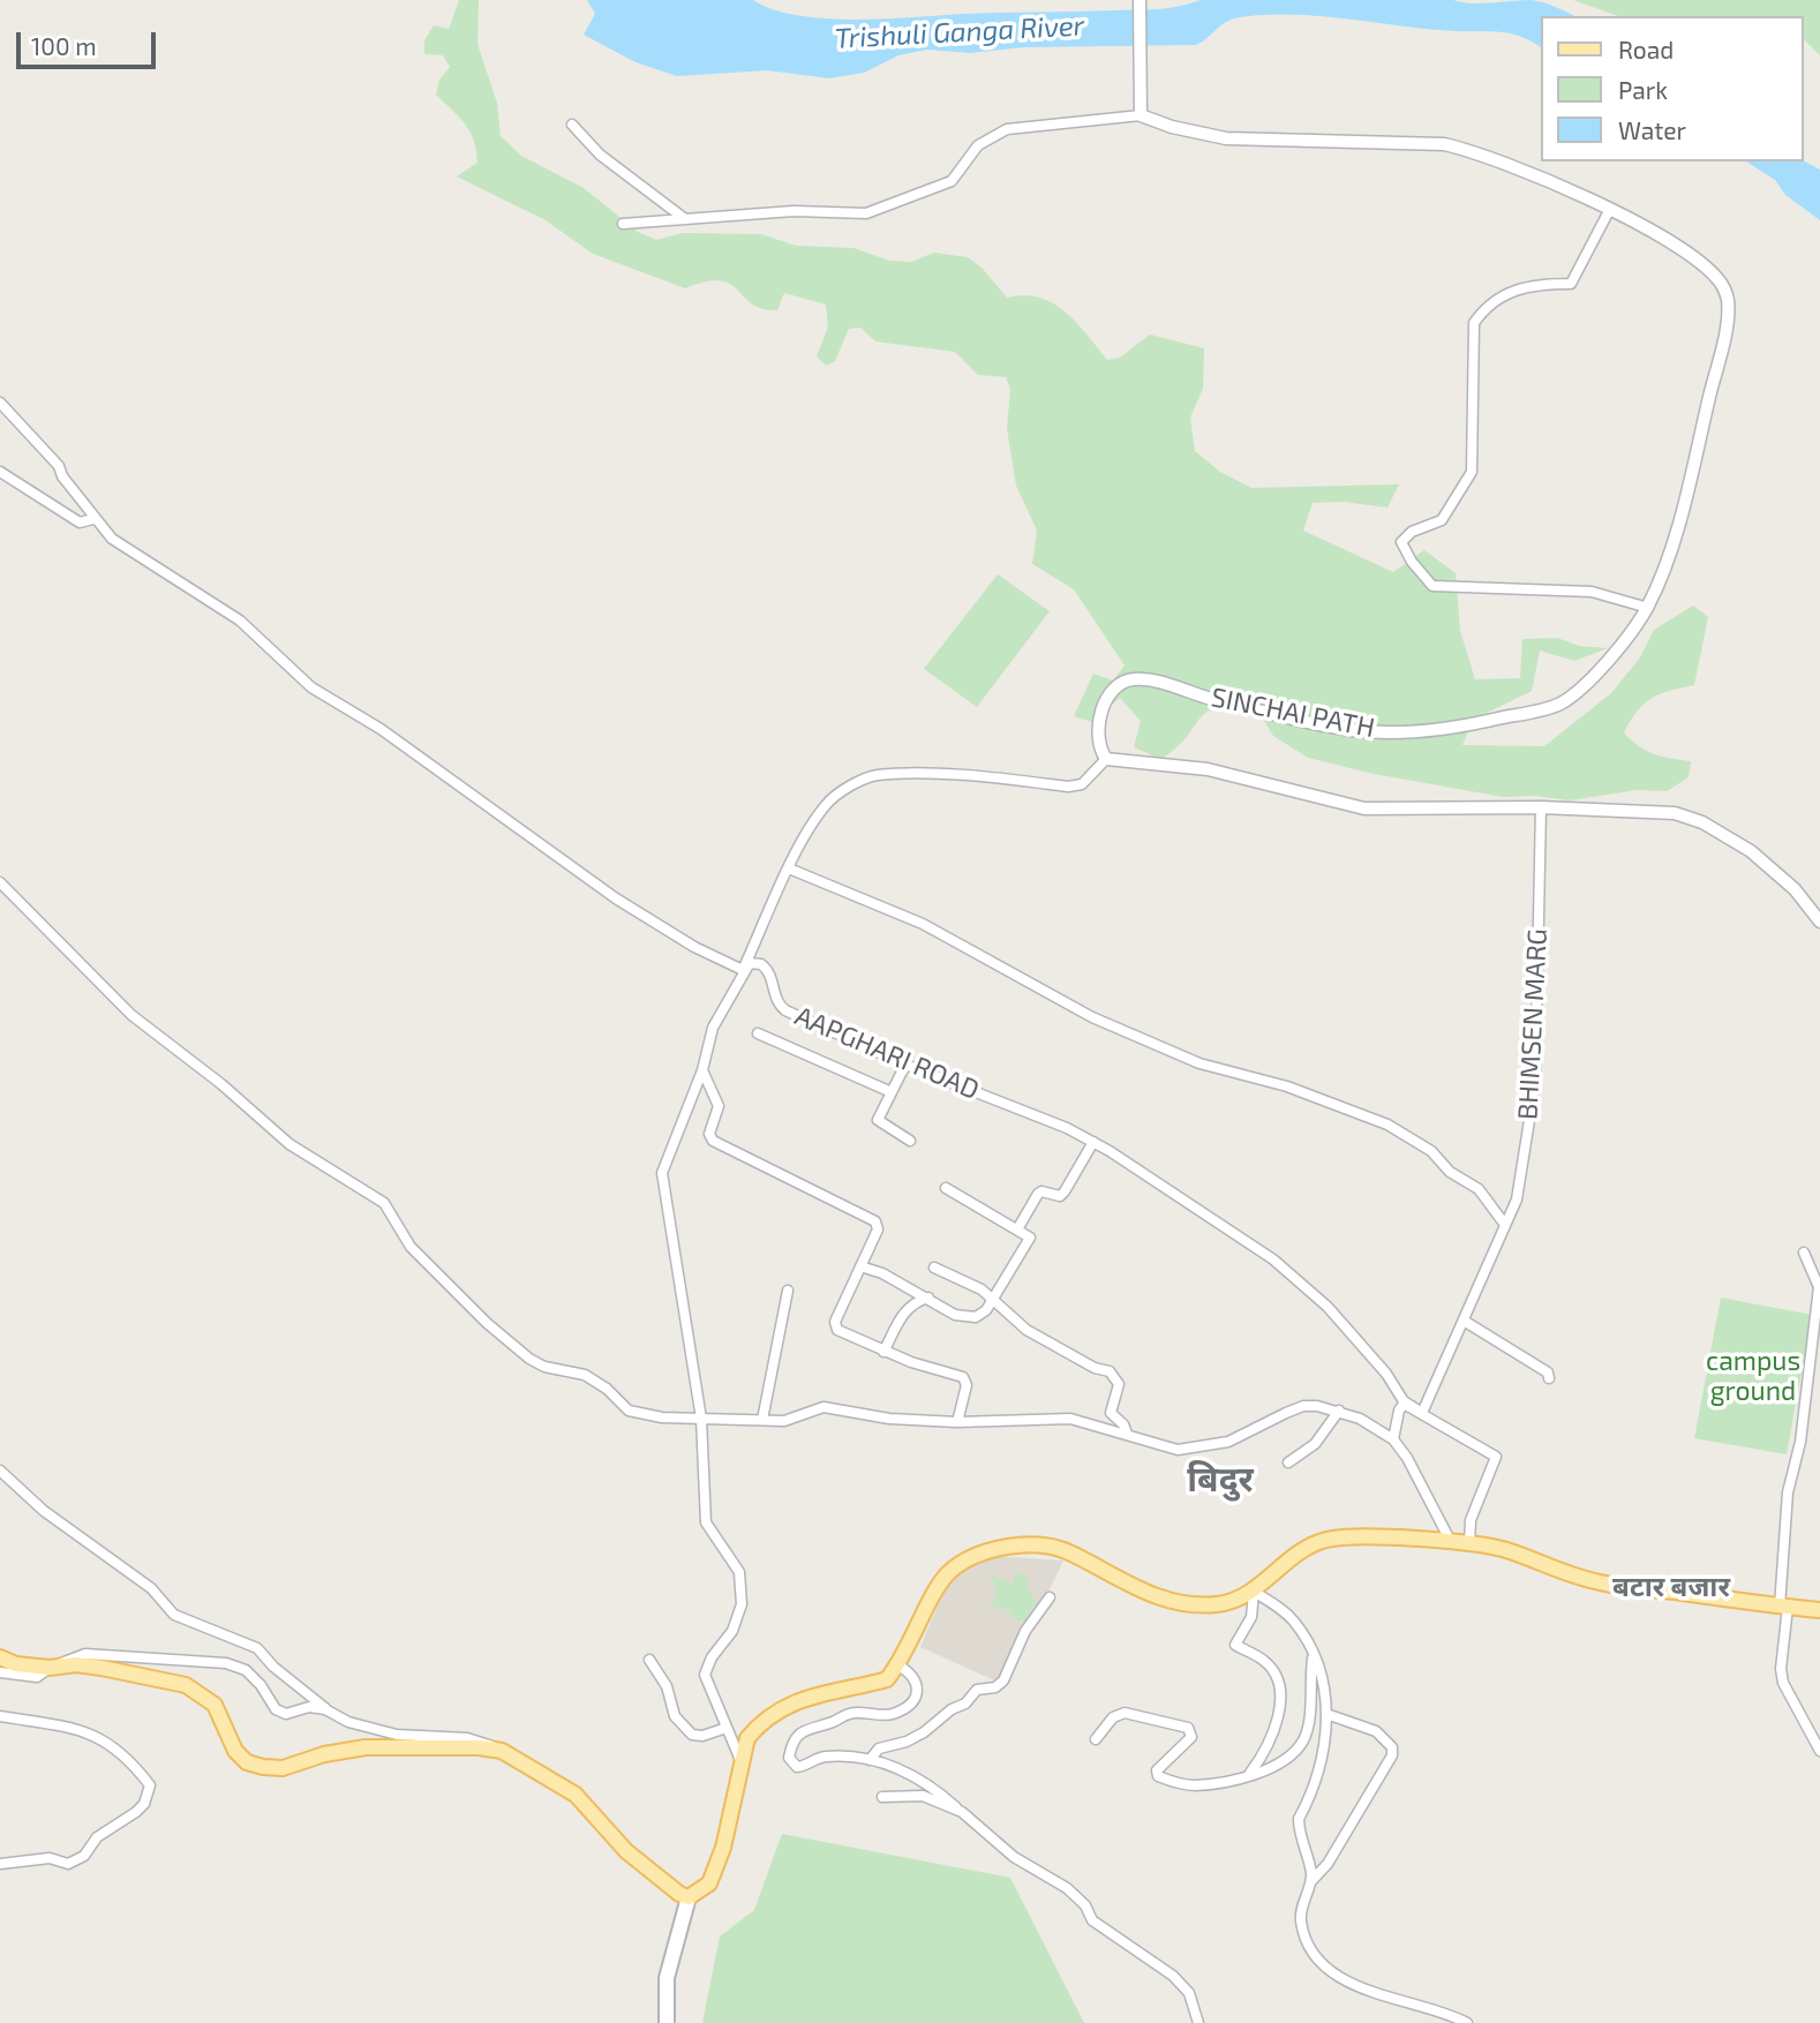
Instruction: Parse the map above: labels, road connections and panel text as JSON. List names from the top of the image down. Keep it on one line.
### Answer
{"streets":{"street":["SINCHAI PATH","BHIMSEN MARG","AAPGHARI ROAD"]},"crossings":[["BHIMSEN MARG","AAPGHARI ROAD"]],"districts":["बिदुर","बटार बजार"],"water":["Trishuli Ganga River"],"parks":["campus ground"],"legend":["Road","Park","Water"],"scale_bar":"100 m"}
